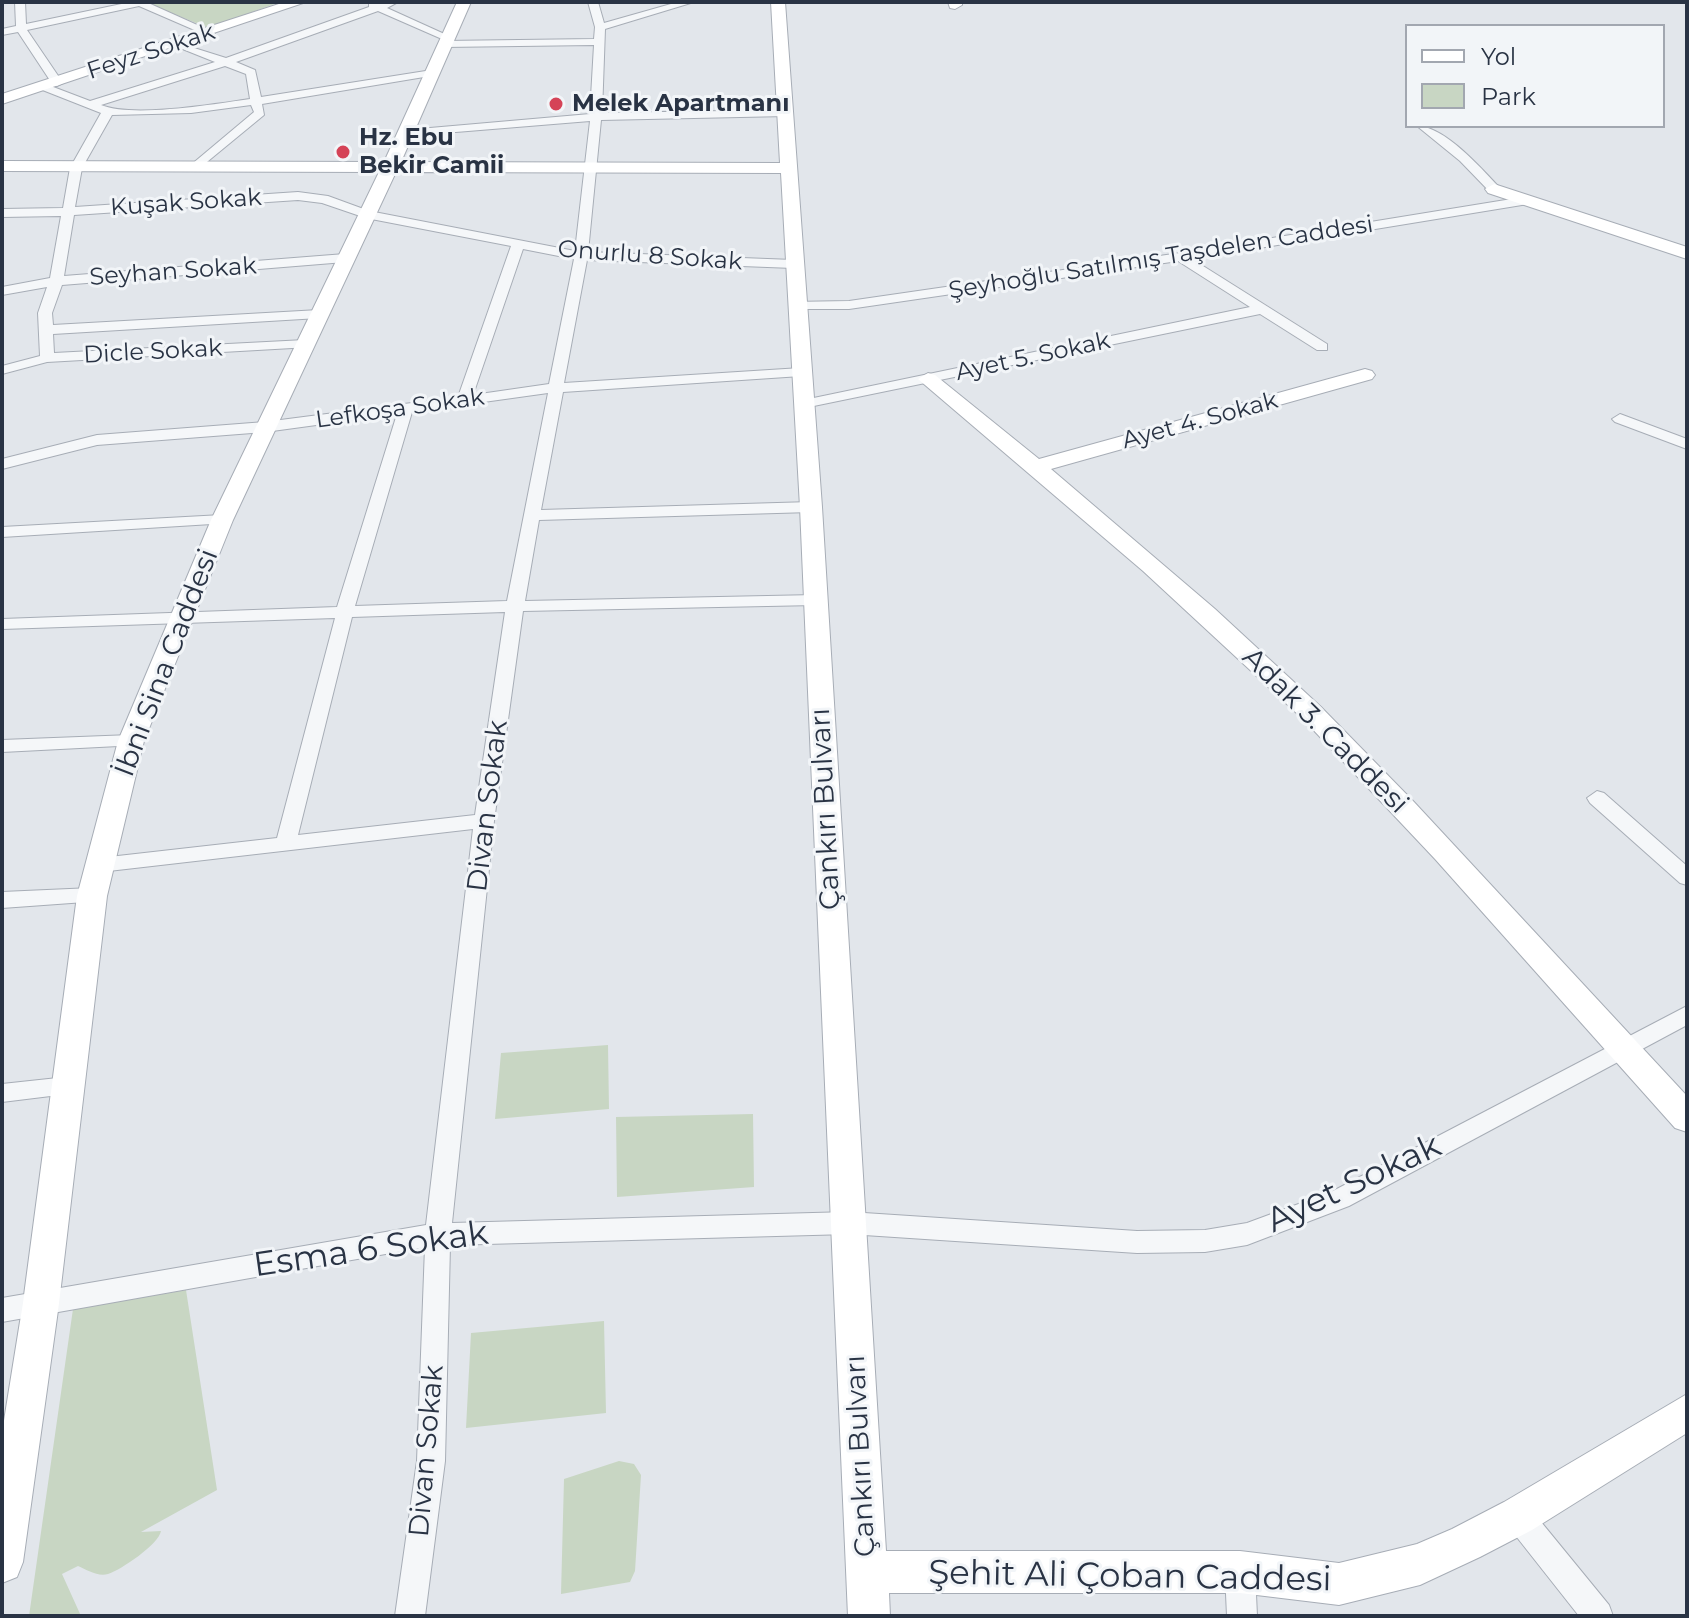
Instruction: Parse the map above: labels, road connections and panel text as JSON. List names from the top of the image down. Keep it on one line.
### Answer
{"streets":{"street":["Feyz Sokak","Kuşak Sokak","Onurlu 8 Sokak","Şeyhoğlu Satılmış Taşdelen Caddesi","Seyhan Sokak","Dicle Sokak","Ayet 5. Sokak","Lefkoşa Sokak","Ayet 4. Sokak","İbni Sina Caddesi","Adak 3. Caddesi","Divan Sokak","Çankırı Bulvarı","Ayet Sokak","Esma 6 Sokak","Şehit Ali Çoban Caddesi"]},"crossings":[["Kuşak Sokak","Onurlu 8 Sokak"],["Kuşak Sokak","İbni Sina Caddesi"],["Onurlu 8 Sokak","İbni Sina Caddesi"],["Onurlu 8 Sokak","Divan Sokak"],["Onurlu 8 Sokak","Çankırı Bulvarı"],["Şeyhoğlu Satılmış Taşdelen Caddesi","Çankırı Bulvarı"],["Seyhan Sokak","İbni Sina Caddesi"],["Dicle Sokak","İbni Sina Caddesi"],["Ayet 5. Sokak","Adak 3. Caddesi"],["Ayet 5. Sokak","Çankırı Bulvarı"],["Lefkoşa Sokak","İbni Sina Caddesi"],["Lefkoşa Sokak","Divan Sokak"],["Lefkoşa Sokak","Çankırı Bulvarı"],["Ayet 4. Sokak","Adak 3. Caddesi"],["İbni Sina Caddesi","Esma 6 Sokak"],["Adak 3. Caddesi","Ayet Sokak"],["Divan Sokak","Esma 6 Sokak"],["Çankırı Bulvarı","Ayet Sokak"],["Çankırı Bulvarı","Esma 6 Sokak"],["Çankırı Bulvarı","Şehit Ali Çoban Caddesi"],["Ayet Sokak","Esma 6 Sokak"]],"places":["Melek Apartmanı","Hz. Ebu Bekir Camii"],"legend":["Yol","Park"]}
